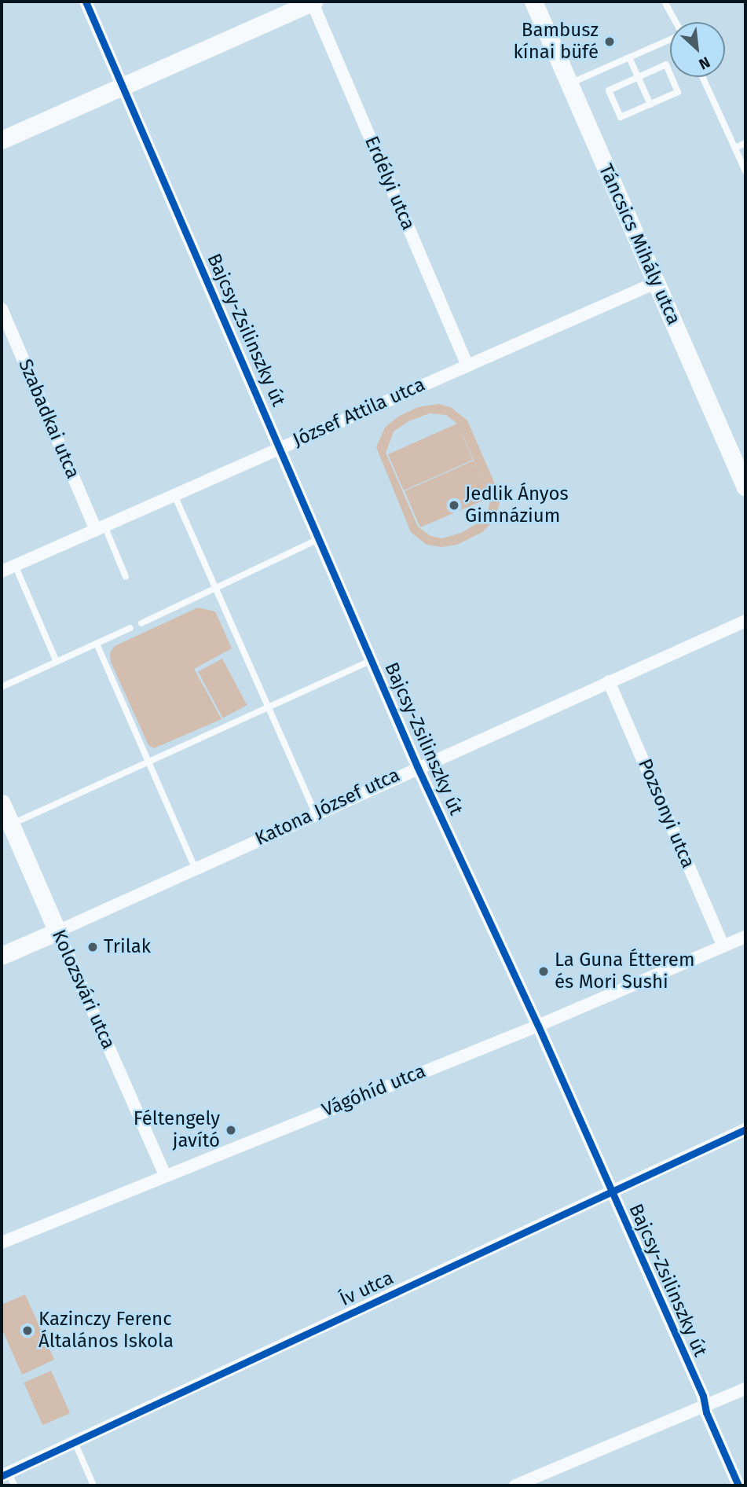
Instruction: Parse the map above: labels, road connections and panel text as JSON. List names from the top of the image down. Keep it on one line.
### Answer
{"streets":{"street":["Erdélyi utca","Táncsics Mihály utca","Bajcsy-Zsilinszky út","József Attila utca","Szabadkai utca","Katona József utca","Pozsonyi utca","Kolozsvári utca","Vágóhíd utca","Ív utca"]},"crossings":[["Erdélyi utca","József Attila utca"],["Táncsics Mihály utca","József Attila utca"],["Bajcsy-Zsilinszky út","József Attila utca"],["Bajcsy-Zsilinszky út","Katona József utca"],["Bajcsy-Zsilinszky út","Vágóhíd utca"],["Bajcsy-Zsilinszky út","Ív utca"],["József Attila utca","Szabadkai utca"],["Katona József utca","Pozsonyi utca"],["Katona József utca","Kolozsvári utca"],["Pozsonyi utca","Vágóhíd utca"],["Kolozsvári utca","Vágóhíd utca"]],"places":["Bambusz kínai büfé","Jedlik Ányos Gimnázium","Trilak","La Guna Étterem és Mori Sushi","Féltengely javító","Kazinczy Ferenc Általános Iskola"],"north":"bottom right"}
